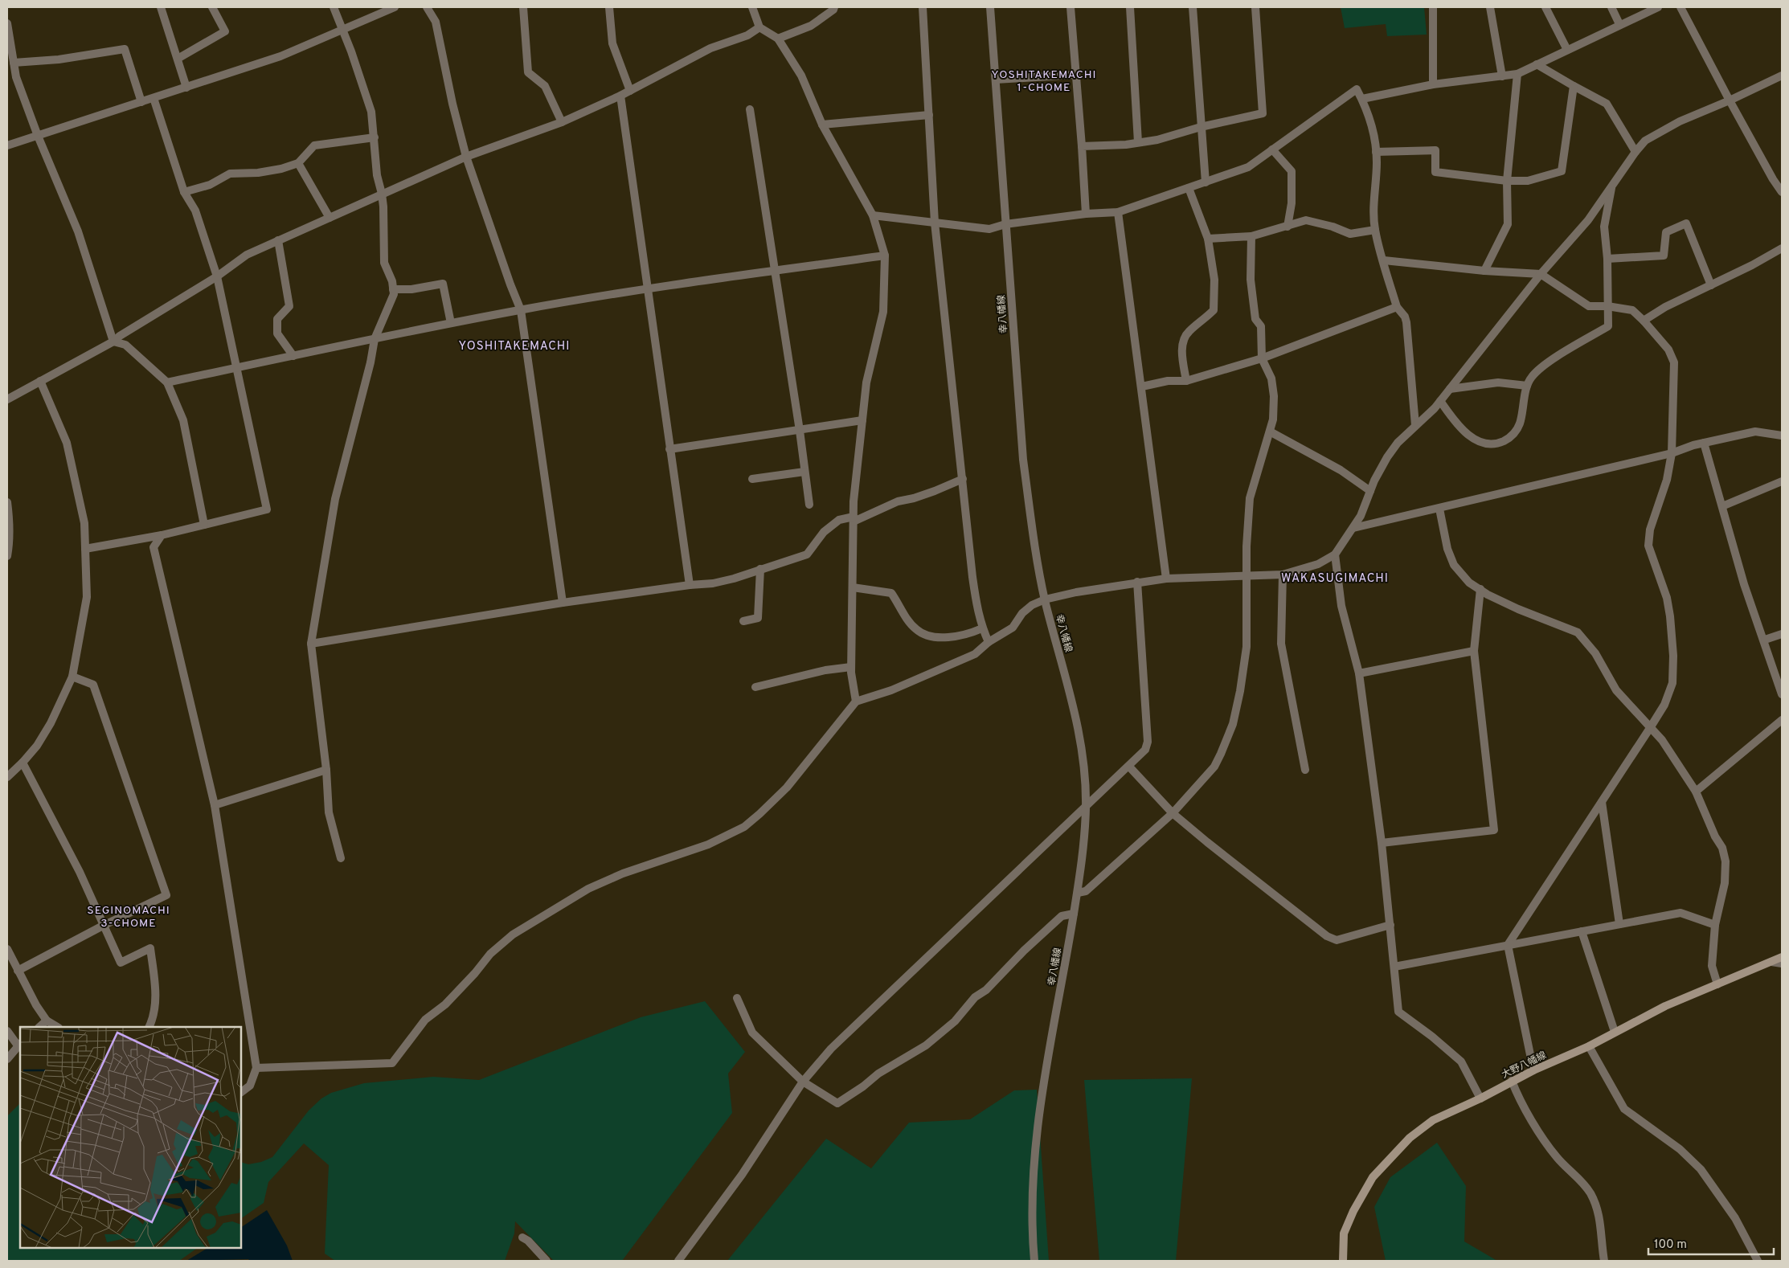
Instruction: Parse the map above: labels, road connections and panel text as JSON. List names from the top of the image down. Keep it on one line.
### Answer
{"streets":{"main road":["大野八幡線"],"street":["幸八幡線"]},"districts":["YOSHITAKEMACHI 1-CHOME","YOSHITAKEMACHI","WAKASUGIMACHI","SEGINOMACHI 3-CHOME"],"scale_bar":"100 m"}
